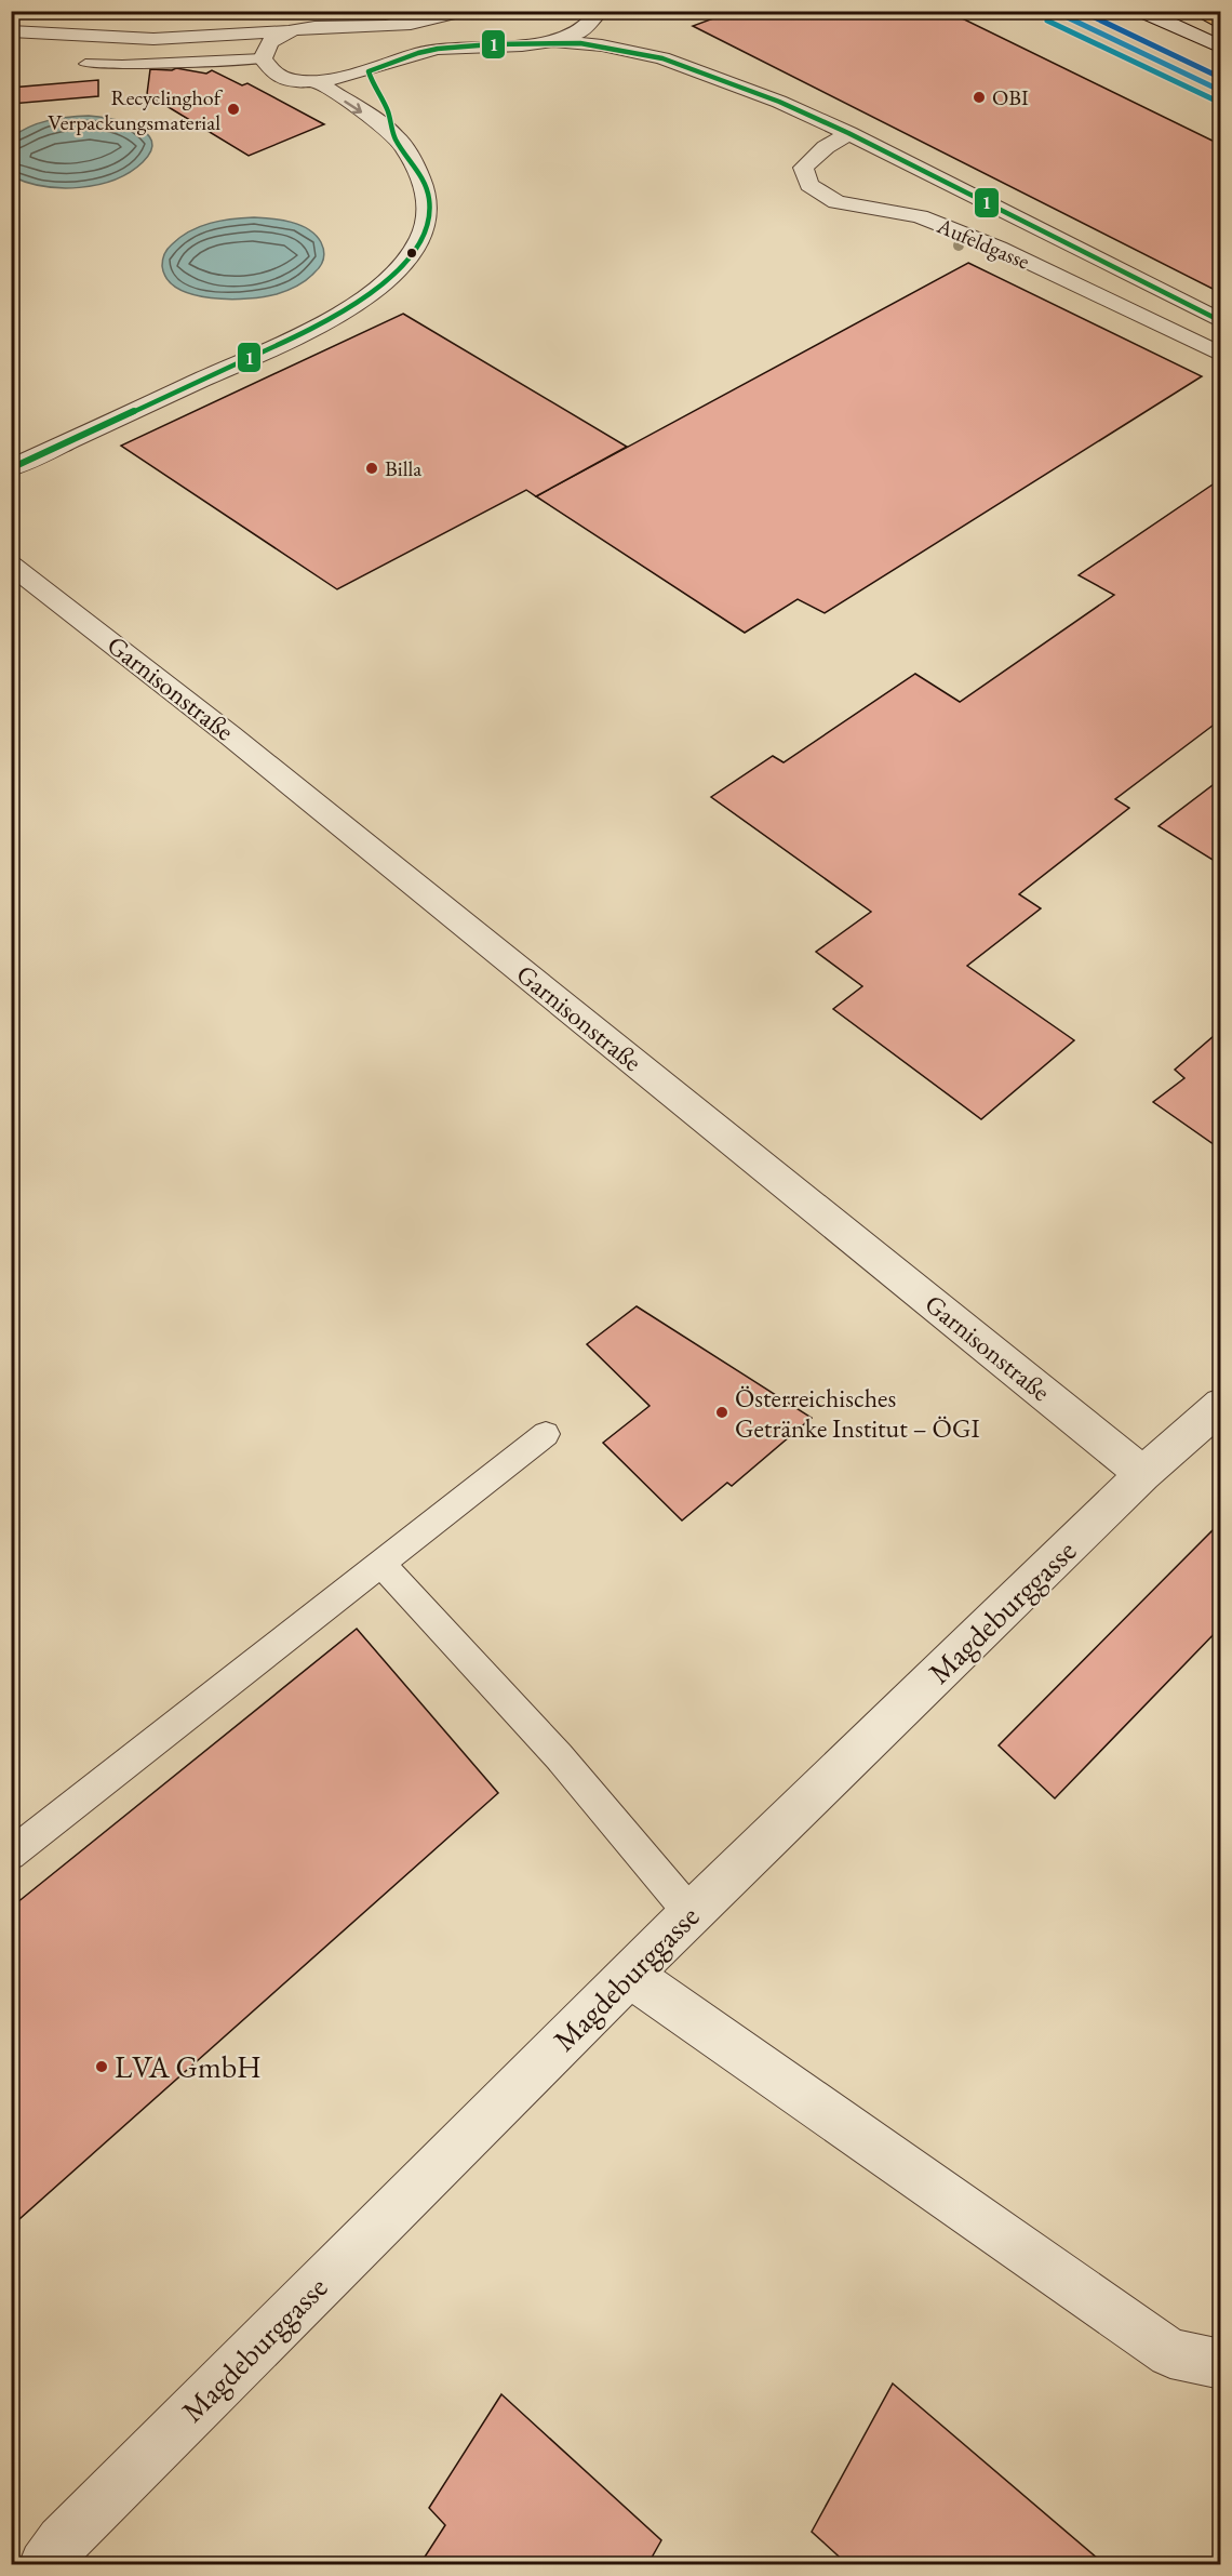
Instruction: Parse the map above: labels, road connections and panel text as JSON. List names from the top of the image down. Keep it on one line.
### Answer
{"streets":{"street":["Aufeldgasse","Garnisonstraße","Magdeburggasse"]},"crossings":[["Garnisonstraße","Magdeburggasse"]],"places":["OBI","Recyclinghof Verpackungsmaterial","Billa","Österreichisches Getränke Institut – ÖGI","LVA GmbH"],"lines":["transit line 1"]}
